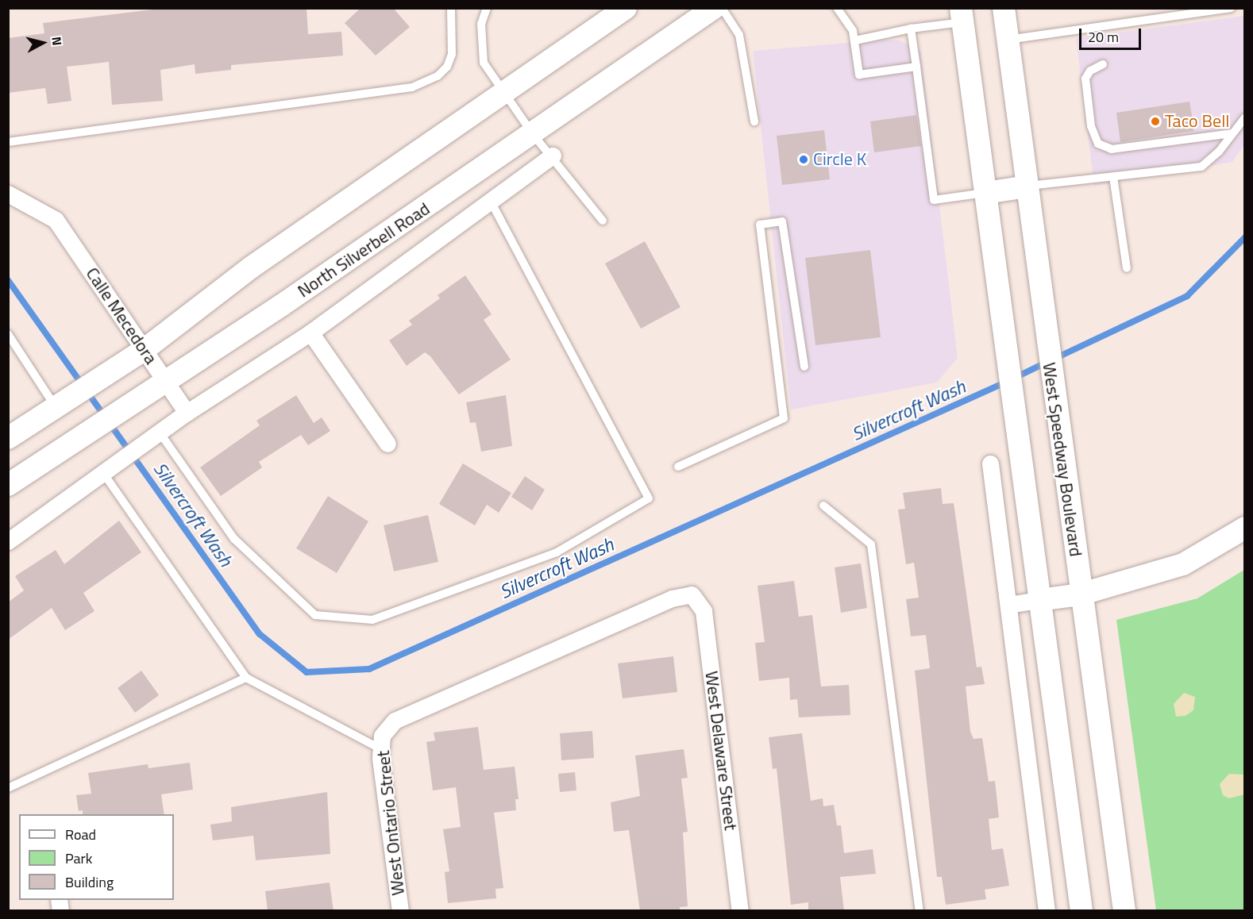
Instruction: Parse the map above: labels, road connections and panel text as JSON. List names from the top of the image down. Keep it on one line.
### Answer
{"streets":{"main road":["North Silverbell Road","West Speedway Boulevard"],"street":["Calle Mecedora","West Delaware Street","West Ontario Street"]},"crossings":[["North Silverbell Road","Calle Mecedora"],["West Delaware Street","West Ontario Street"]],"water":["Silvercroft Wash"],"places":["Taco Bell","Circle K"],"legend":["Road","Park","Building"],"scale_bar":"20 m","north":"right"}
